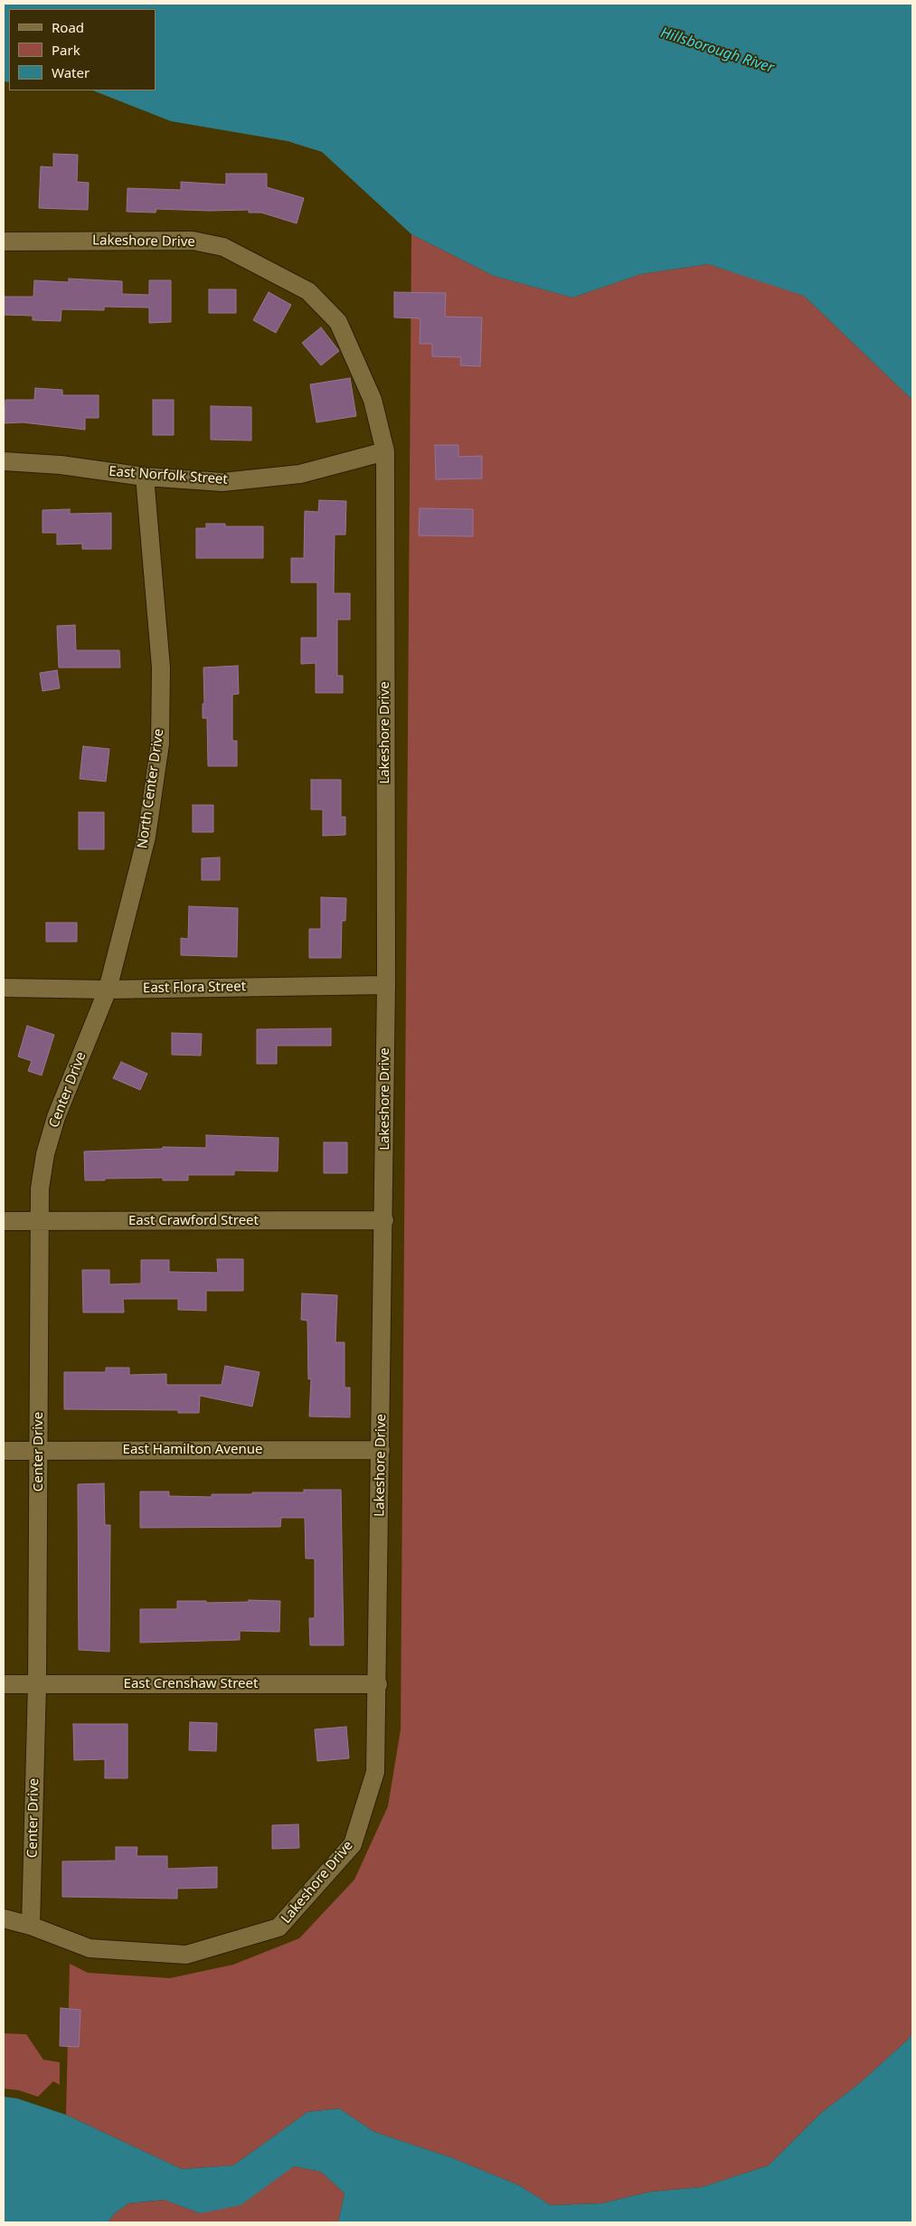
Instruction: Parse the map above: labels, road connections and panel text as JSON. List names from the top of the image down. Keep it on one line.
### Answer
{"streets":{"street":["Lakeshore Drive","East Norfolk Street","North Center Drive","East Flora Street","Center Drive","East Crawford Street","East Hamilton Avenue","East Crenshaw Street"]},"crossings":[["Lakeshore Drive","East Norfolk Street"],["Lakeshore Drive","East Flora Street"],["Lakeshore Drive","Center Drive"],["Lakeshore Drive","East Crawford Street"],["Lakeshore Drive","East Hamilton Avenue"],["Lakeshore Drive","East Crenshaw Street"],["East Norfolk Street","North Center Drive"],["North Center Drive","East Flora Street"],["North Center Drive","Center Drive"],["East Flora Street","Center Drive"],["Center Drive","East Crawford Street"],["Center Drive","East Hamilton Avenue"],["Center Drive","East Crenshaw Street"]],"water":["Hillsborough River"],"legend":["Road","Park","Water"]}
